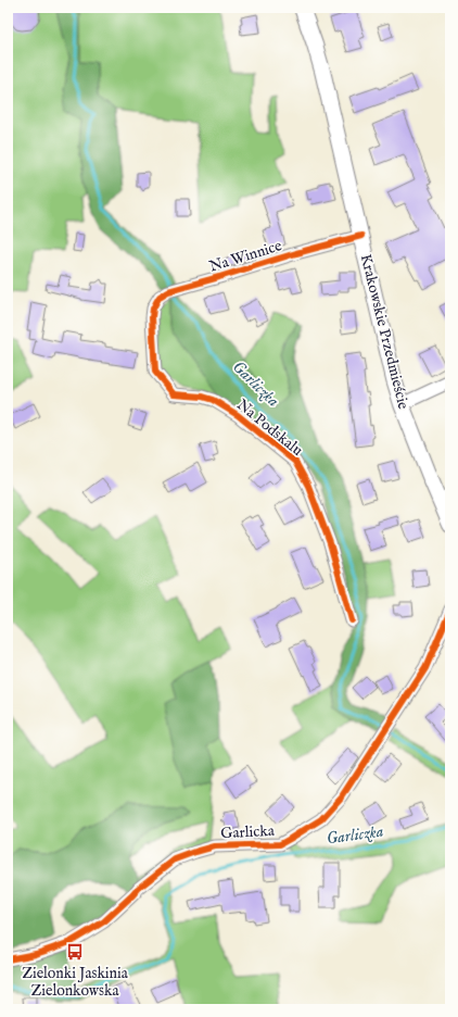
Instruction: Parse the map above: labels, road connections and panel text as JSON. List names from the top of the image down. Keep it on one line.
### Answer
{"streets":{"main road":["Krakowskie Przedmieście"],"street":["Na Winnice","Na Podskalu","Garlicka"]},"crossings":[["Na Winnice","Krakowskie Przedmieście"],["Na Winnice","Na Podskalu"]],"water":["Garliczka"],"places":{"bus stop":["Zielonki Jaskinia Zielonkowska"]}}
